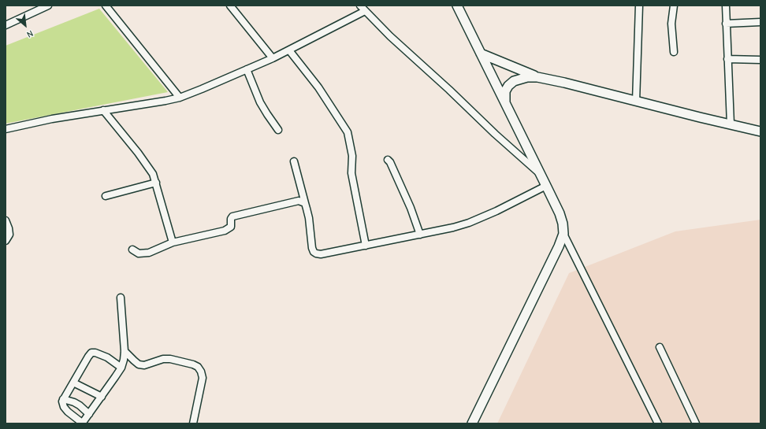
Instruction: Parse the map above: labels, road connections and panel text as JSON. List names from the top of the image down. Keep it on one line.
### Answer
{"north":"bottom right"}
